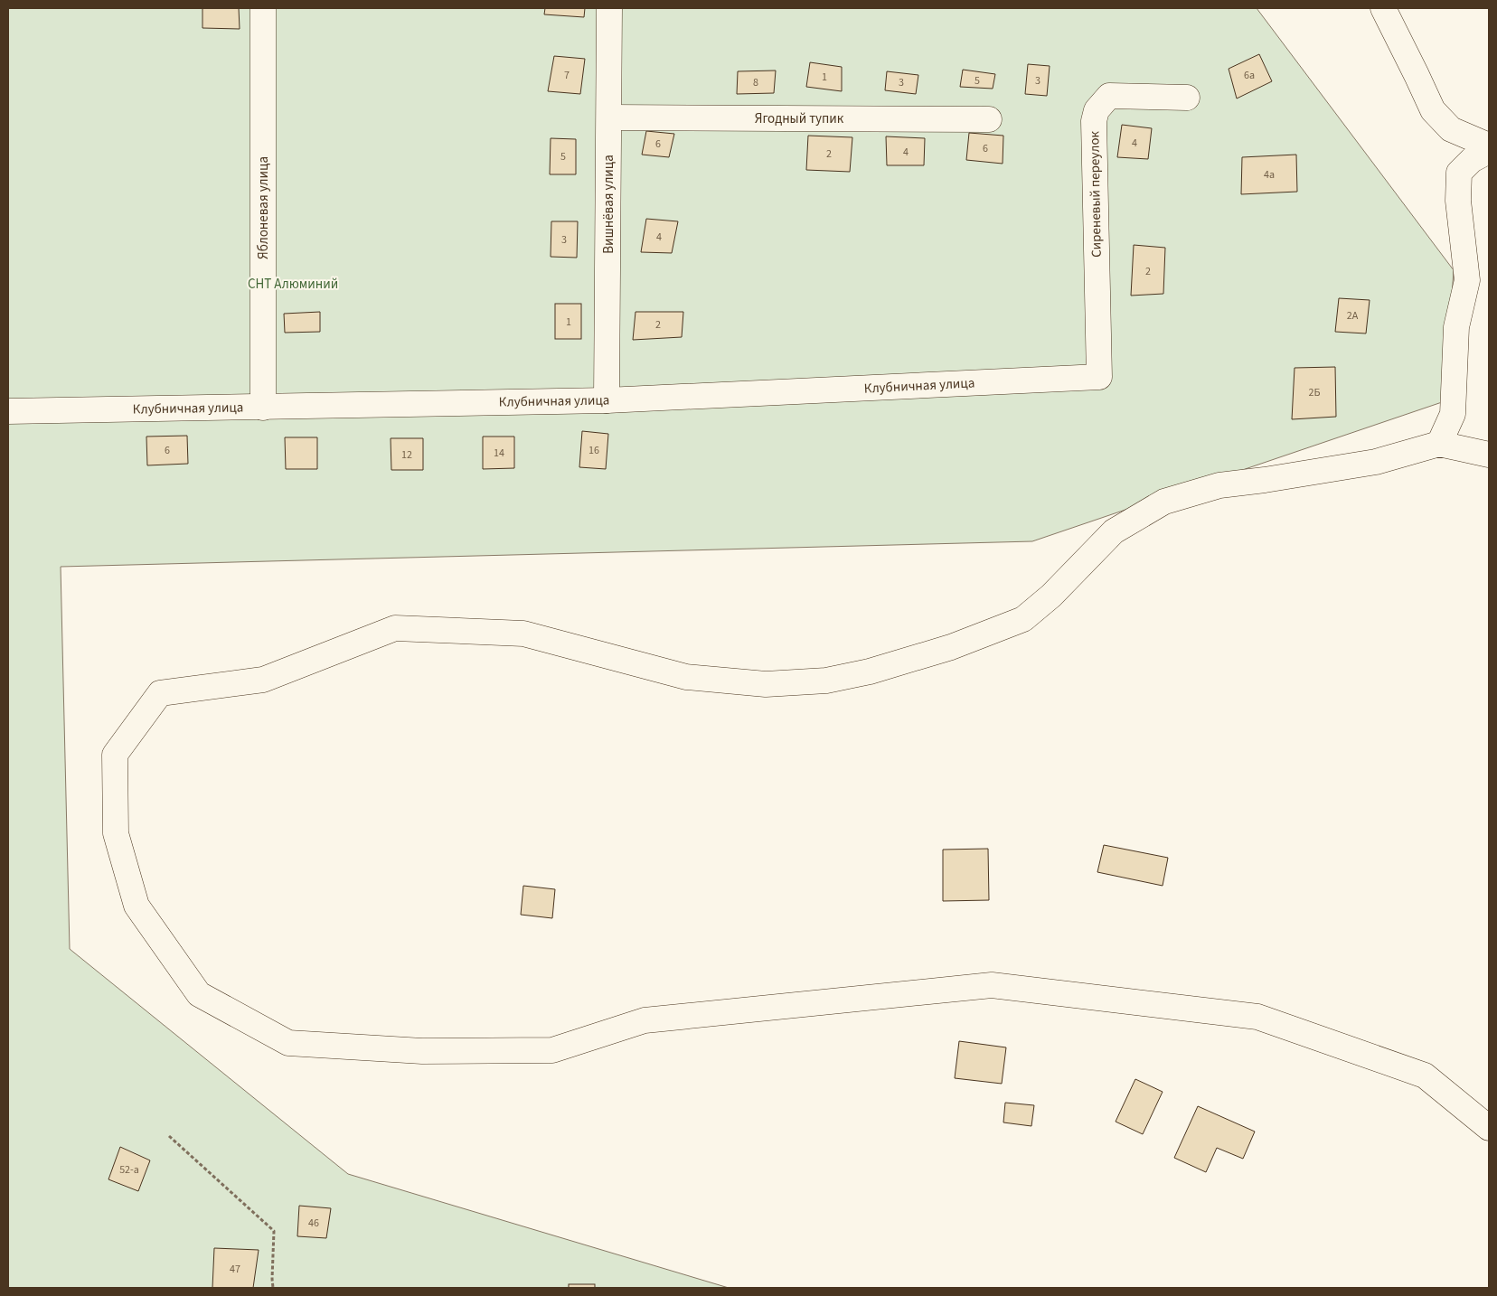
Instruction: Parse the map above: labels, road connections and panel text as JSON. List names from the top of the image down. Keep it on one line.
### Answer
{"streets":{"street":["Ягодный тупик","Сиреневый переулок","Вишнёвая улица","Яблоневая улица","Клубничная улица"]},"crossings":[["Ягодный тупик","Вишнёвая улица"],["Сиреневый переулок","Клубничная улица"],["Вишнёвая улица","Клубничная улица"],["Яблоневая улица","Клубничная улица"]],"parks":["СНТ Алюминий"],"house_numbers":["7","6а","1","5","3","8","3","4","6","6","4","2","5","4а","4","3","2","2А","1","2","2Б","6","16","14","12","52-а","46","47"]}
